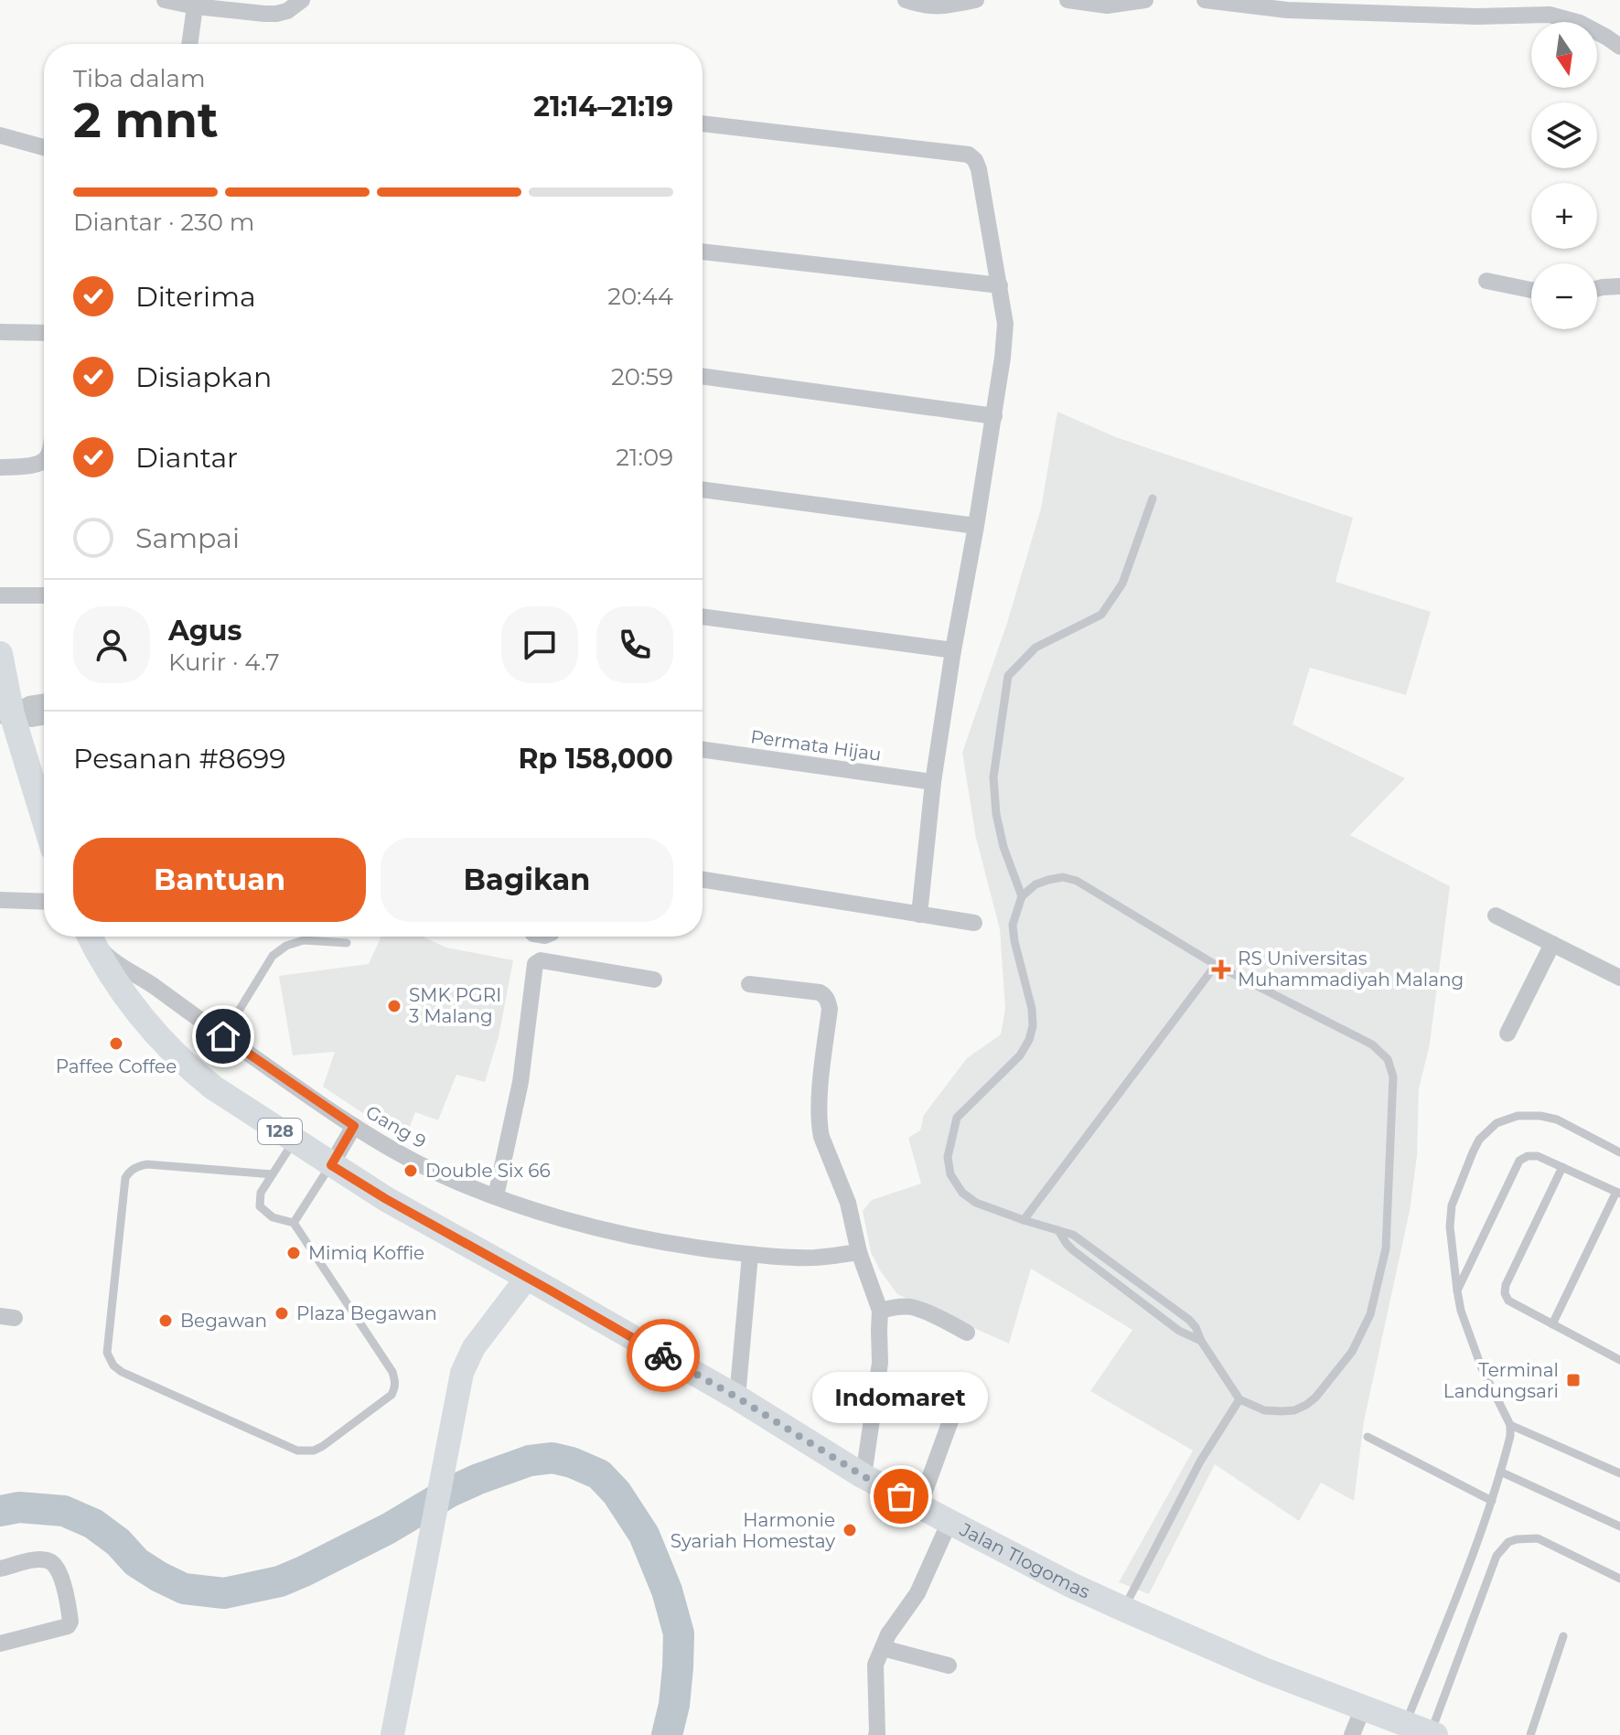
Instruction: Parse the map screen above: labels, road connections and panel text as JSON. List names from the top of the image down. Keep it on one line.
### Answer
{"streets":{"main road":["128","Jalan Tlogomas"],"street":["Permata Hijau","Gang 9"]},"places":{"health":["RS Universitas Muhammadiyah Malang"],"other":["SMK PGRI 3 Malang","Paffee Coffee","Double Six 66","Mimiq Koffie","Plaza Begawan","Begawan","Indomaret","Harmonie Syariah Homestay"],"transit":["Terminal Landungsari"]},"north":"bottom","page":{"map_buttons":["+","−"],"heading":["2 mnt","Tiba dalam","21:14–21:19"],"panel":["Agus","Kurir · 4.7","Pesanan #8699","Rp 158,000"],"bar":"Diantar · 230 m","list":[["Diterima","20:44"],["Disiapkan","20:59"],["Diantar","21:09"],"Sampai"],"buttons":["Bantuan","Bagikan"],"bubble":"Indomaret"}}
